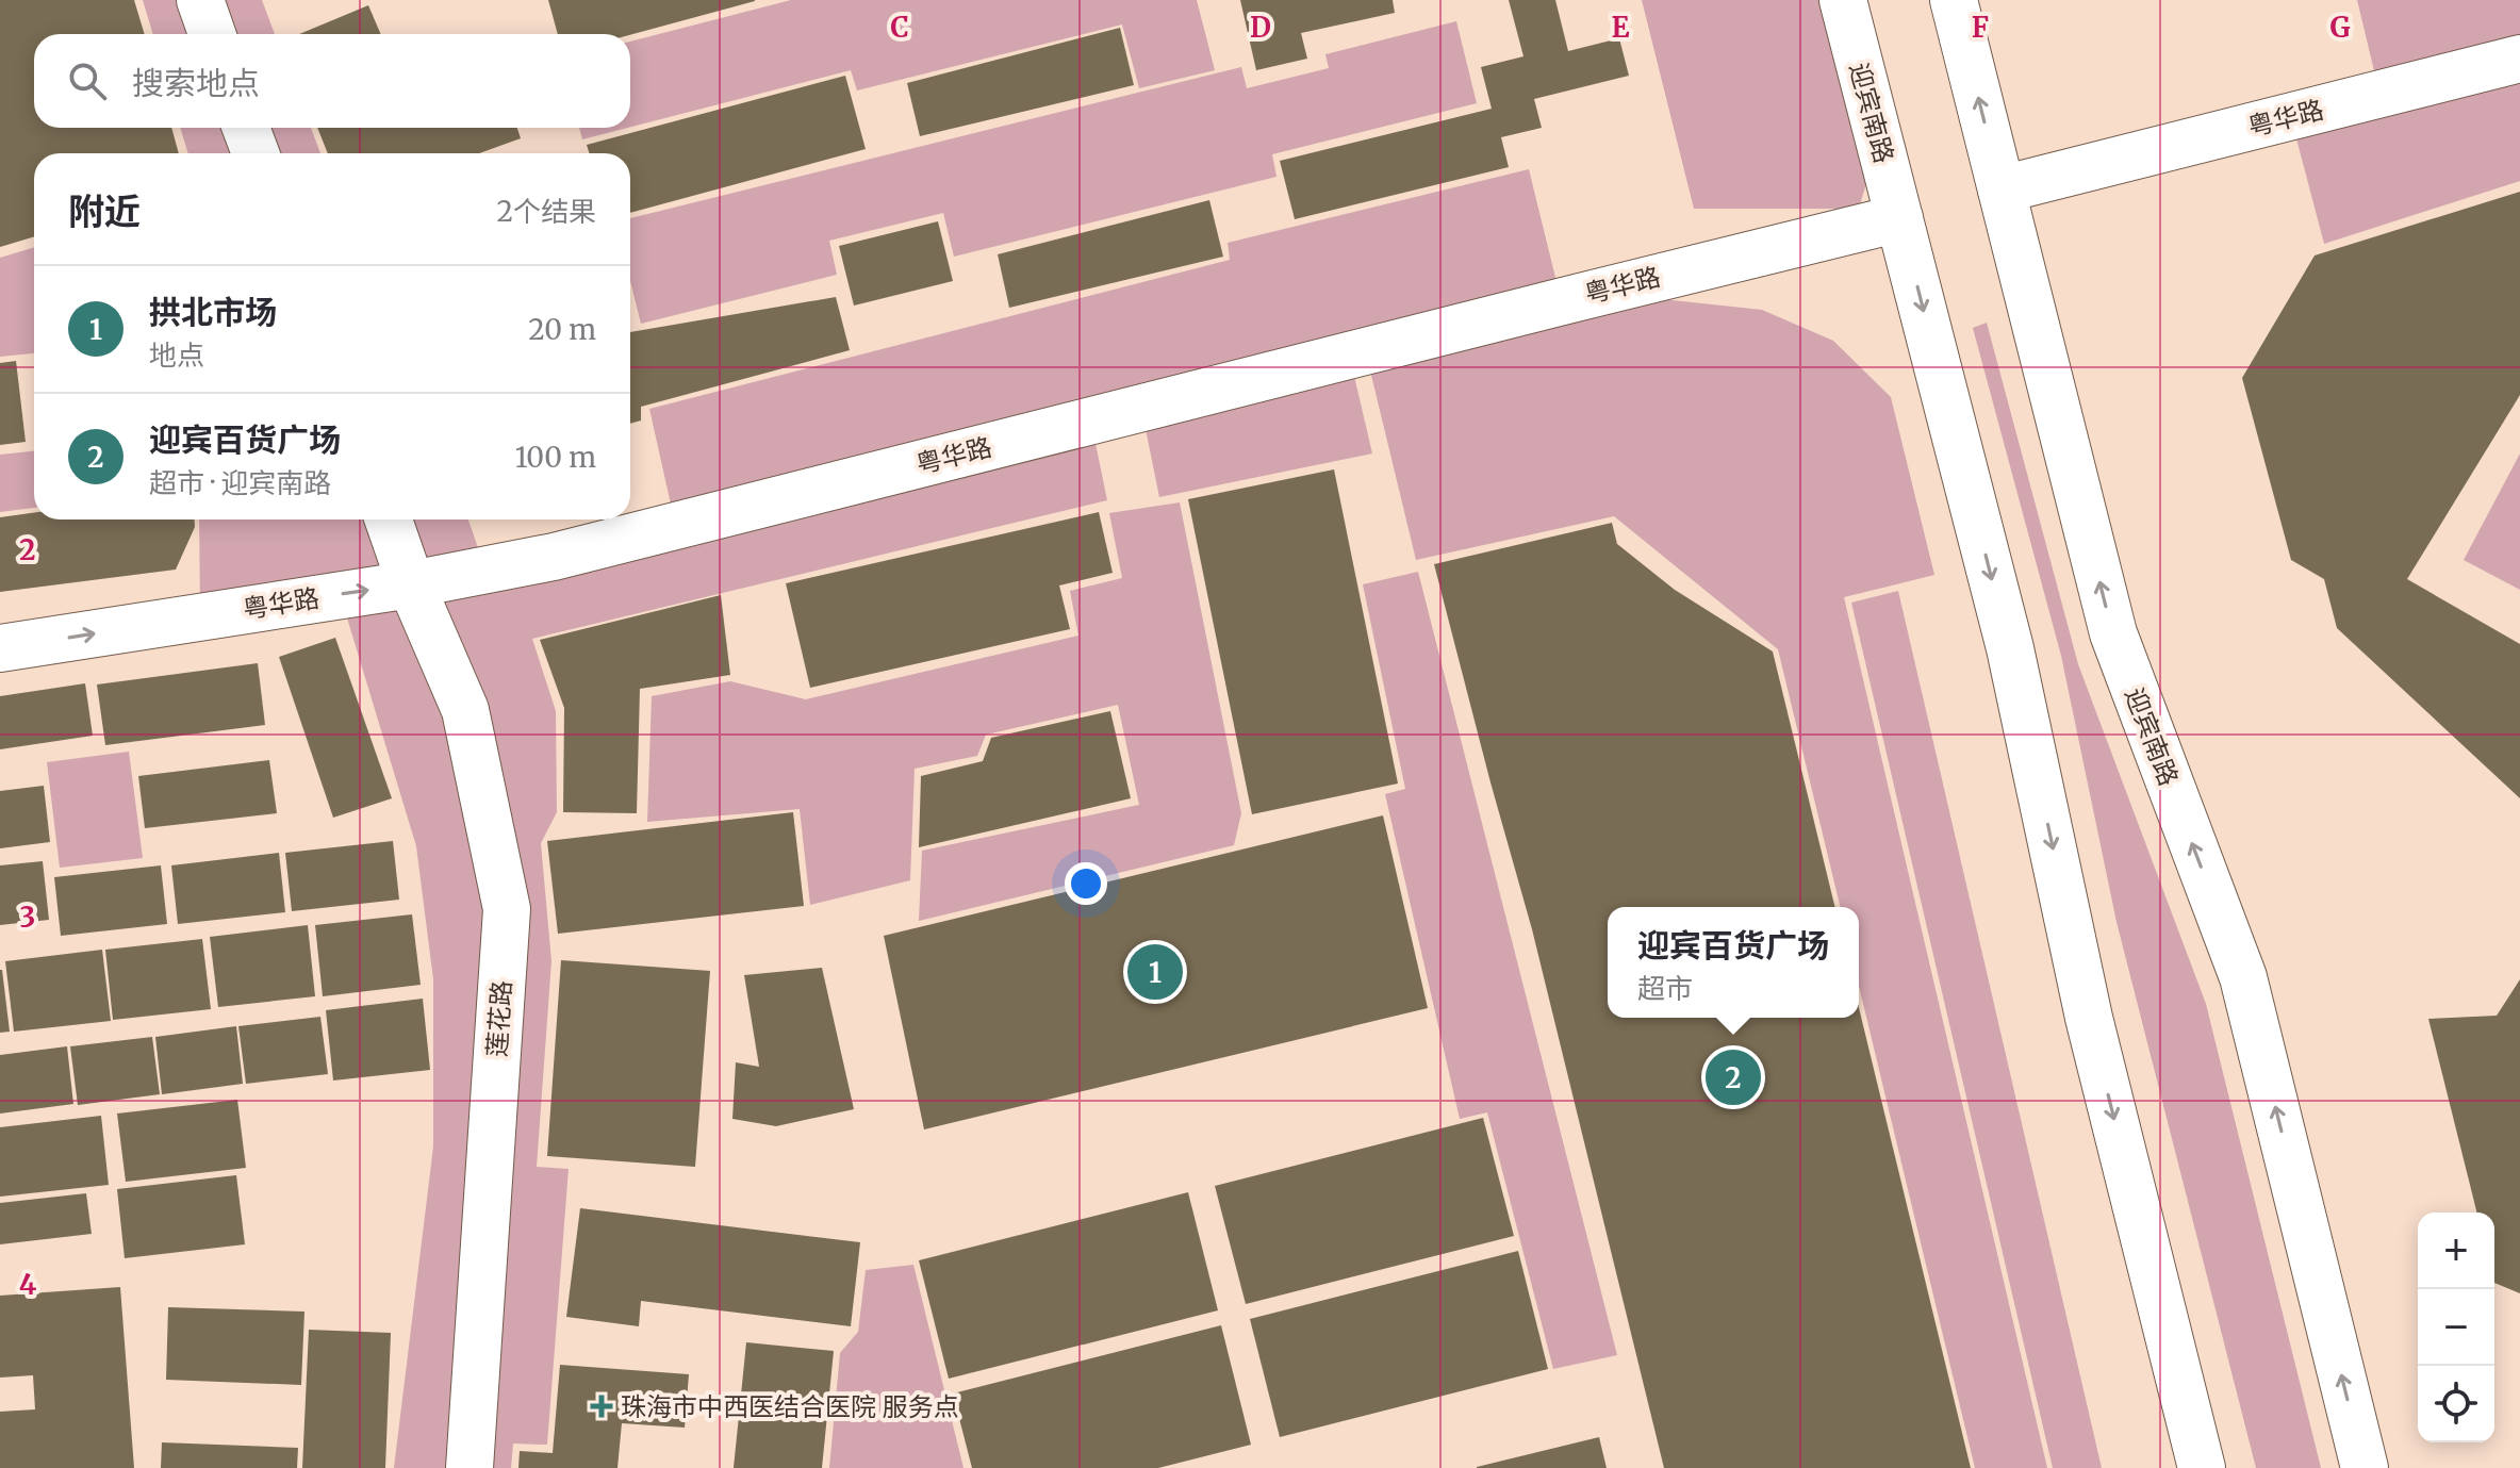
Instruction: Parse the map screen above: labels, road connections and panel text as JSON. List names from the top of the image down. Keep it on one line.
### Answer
{"streets":{"main road":["迎宾南路","粤华路","莲花路"]},"crossings":[["迎宾南路","粤华路"],["粤华路","莲花路"]],"places":{"health":["珠海市中西医结合医院 服务点"]},"page":{"search":"搜索地点","heading":["附近","2个结果"],"list":[{"mark":"1","name":"拱北市场","note":"地点","value":"20 m"},{"mark":"2","name":"迎宾百货广场","note":"超市 · 迎宾南路","value":"100 m"}],"popup":["迎宾百货广场","超市"],"pins":["1","2"],"map_buttons":["+","−"]},"grid":{"columns":["C","D","E","F","G"],"rows":["2","3","4"]}}
